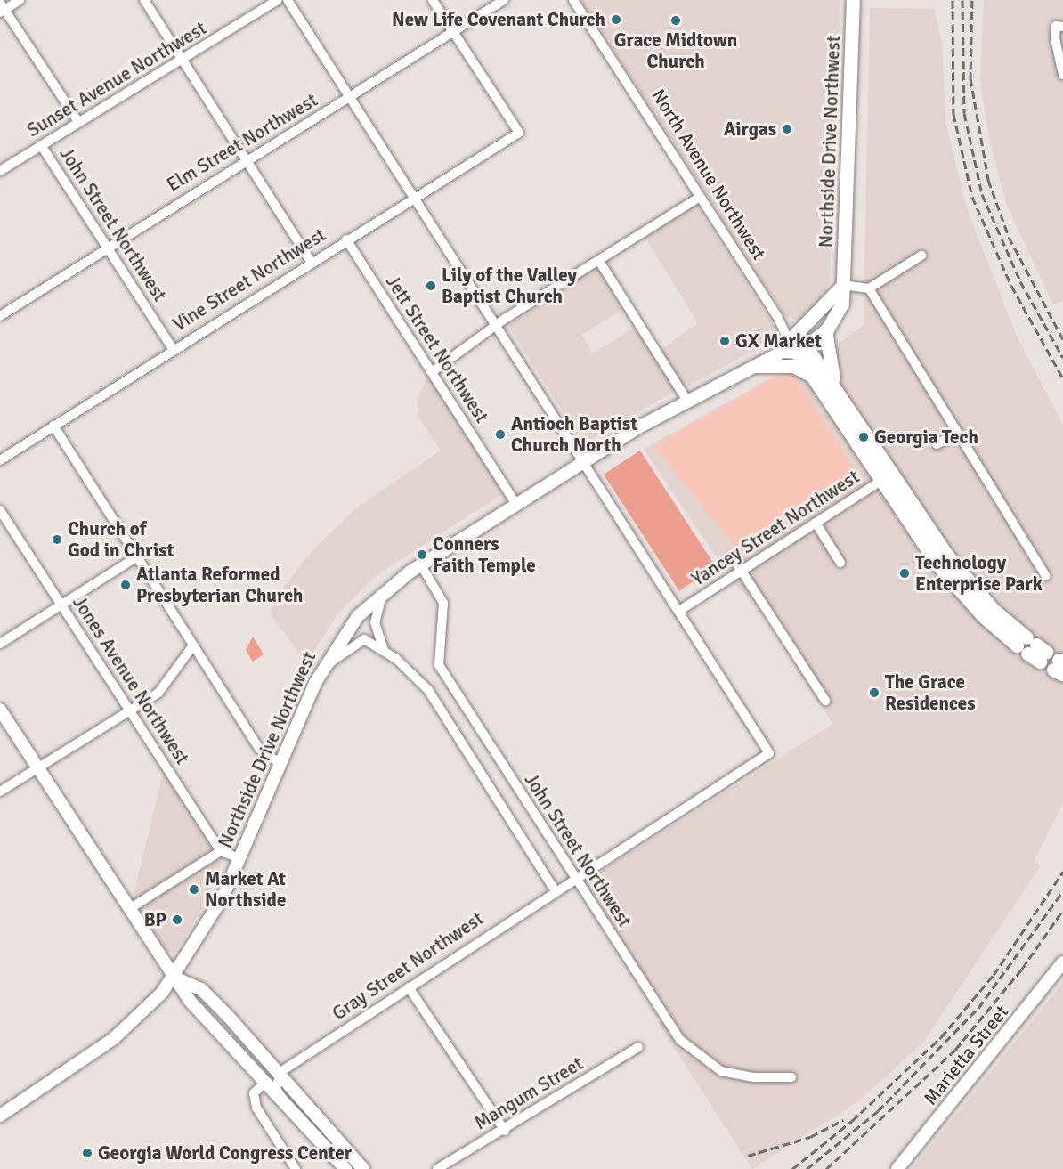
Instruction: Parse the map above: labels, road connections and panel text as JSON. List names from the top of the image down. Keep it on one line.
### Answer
{"streets":{"highway":["Northside Drive Northwest","North Avenue Northwest"],"main road":["Marietta Street"],"street":["Sunset Avenue Northwest","Elm Street Northwest","John Street Northwest","Vine Street Northwest","Jett Street Northwest","Yancey Street Northwest","Jones Avenue Northwest","Gray Street Northwest","Mangum Street"]},"crossings":[["Sunset Avenue Northwest","John Street Northwest"],["Northside Drive Northwest","North Avenue Northwest"],["Northside Drive Northwest","John Street Northwest"],["Northside Drive Northwest","Jett Street Northwest"],["Elm Street Northwest","John Street Northwest"],["Elm Street Northwest","Vine Street Northwest"],["North Avenue Northwest","Yancey Street Northwest"],["John Street Northwest","Vine Street Northwest"],["John Street Northwest","Gray Street Northwest"],["Vine Street Northwest","Jett Street Northwest"],["Yancey Street Northwest","Gray Street Northwest"]],"places":["New Life Covenant Church","Grace Midtown Church","Airgas","Lily of the Valley Baptist Church","GX Market","Antioch Baptist Church North","Georgia Tech","Church of God in Christ","Conners Faith Temple","Technology Enterprise Park","Atlanta Reformed Presbyterian Church","The Grace Residences","Market At Northside","BP","Georgia World Congress Center"]}
